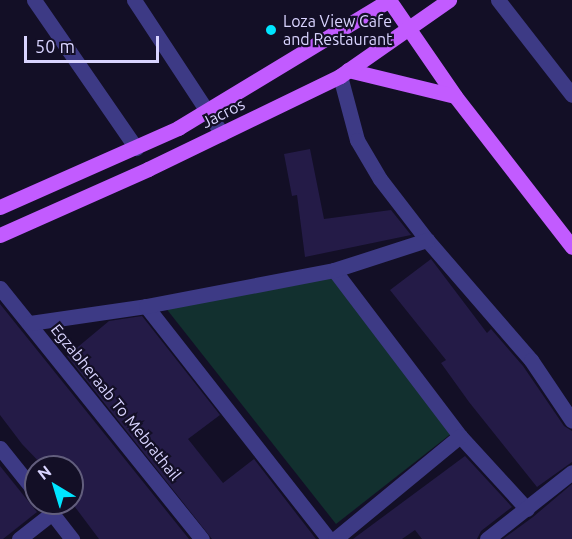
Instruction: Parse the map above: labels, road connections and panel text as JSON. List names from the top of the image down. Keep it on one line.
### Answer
{"streets":{"main road":["Jacros"],"street":["Egzabheraab To Mebrathail"]},"places":["Loza View Cafe and Restaurant"],"scale_bar":"50 m","north":"top left"}
